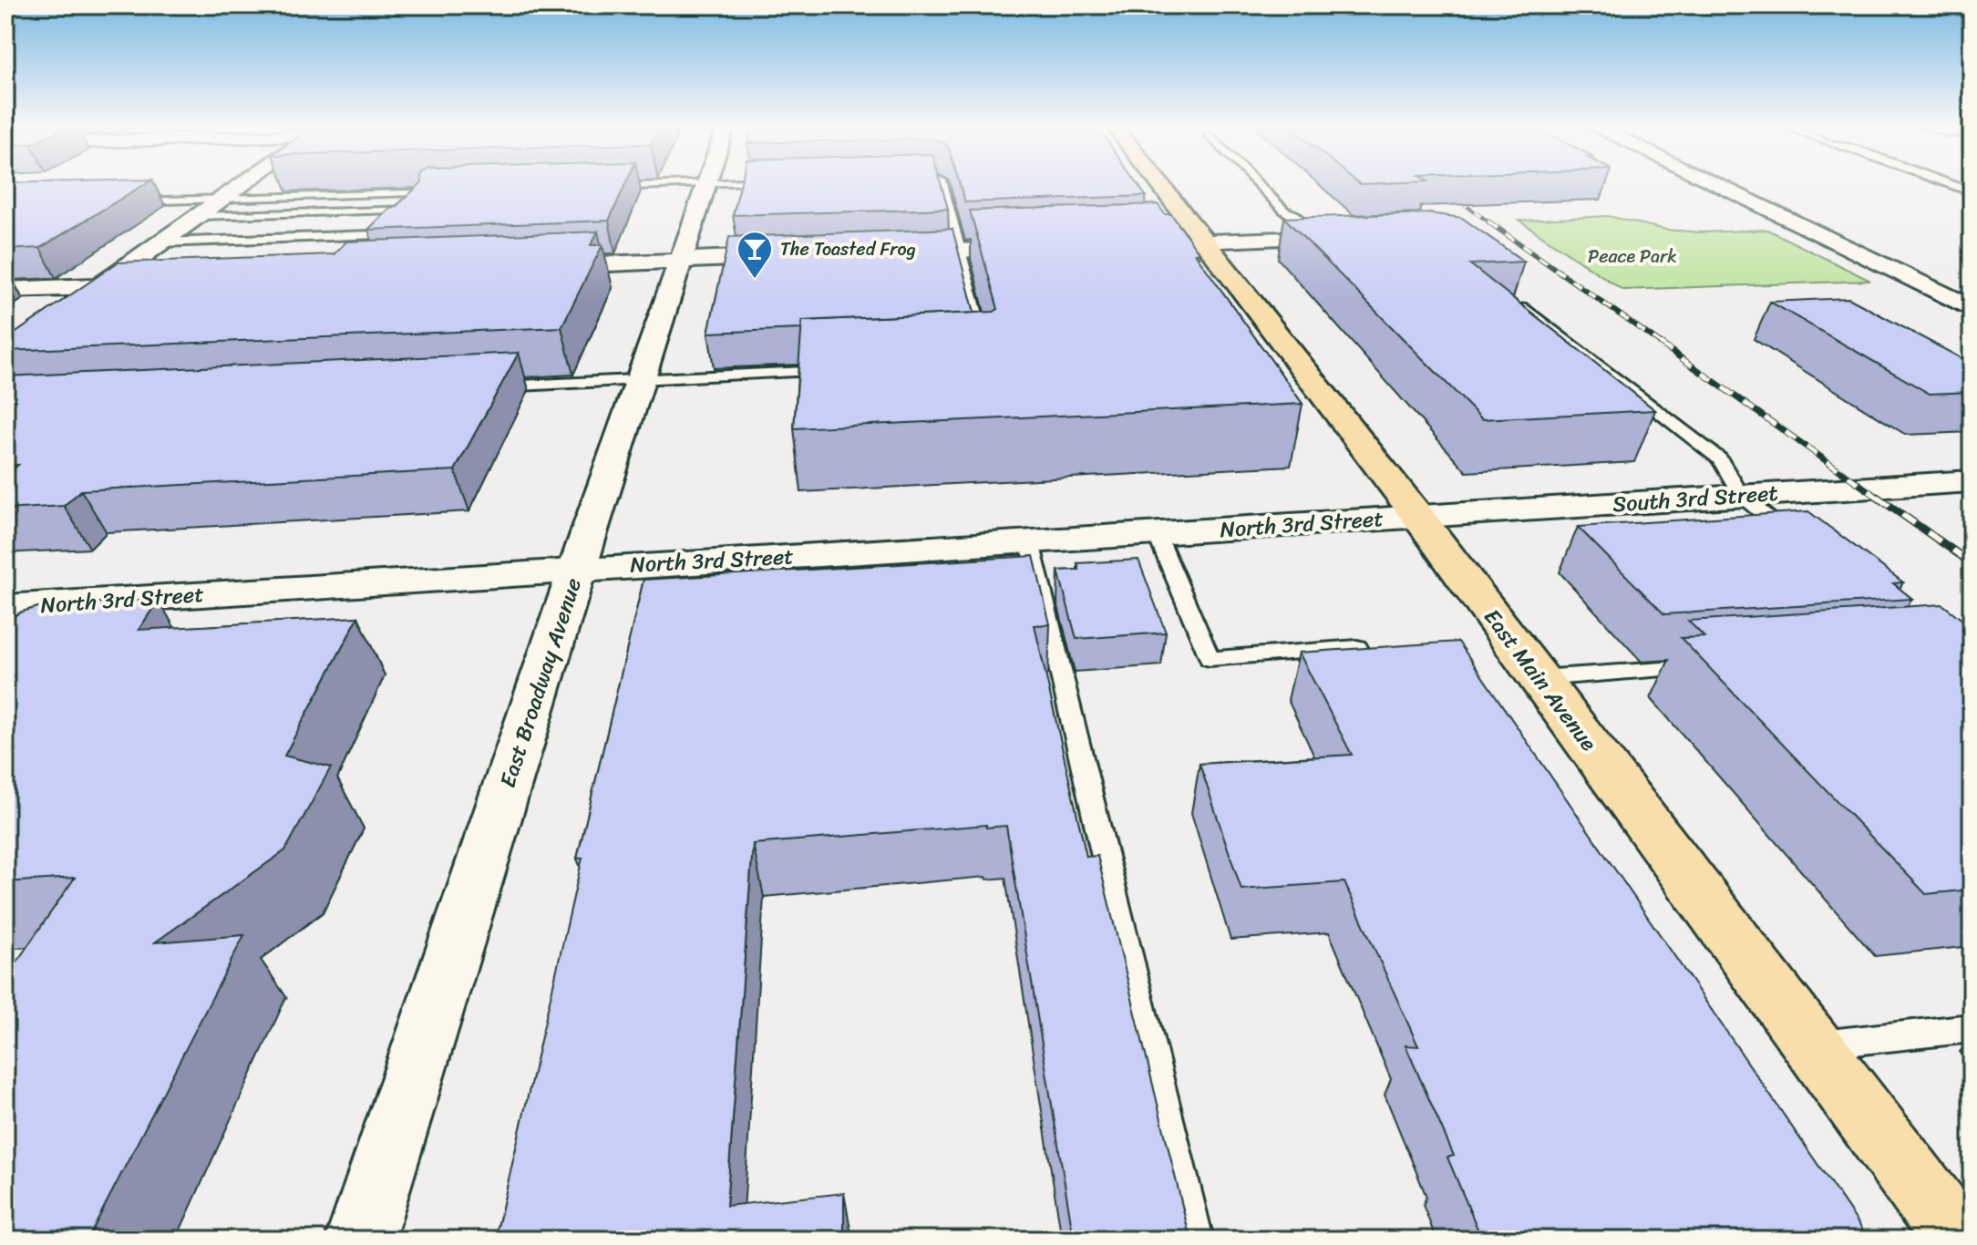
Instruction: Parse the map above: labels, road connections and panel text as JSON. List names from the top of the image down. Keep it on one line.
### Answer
{"streets":{"main road":["East Main Avenue"],"street":["South 3rd Street","North 3rd Street","East Broadway Avenue"]},"crossings":[["South 3rd Street","North 3rd Street"],["South 3rd Street","East Main Avenue"],["North 3rd Street","East Main Avenue"],["North 3rd Street","East Broadway Avenue"]],"parks":["Peace Park"],"places":{"bar":["The Toasted Frog"]}}
